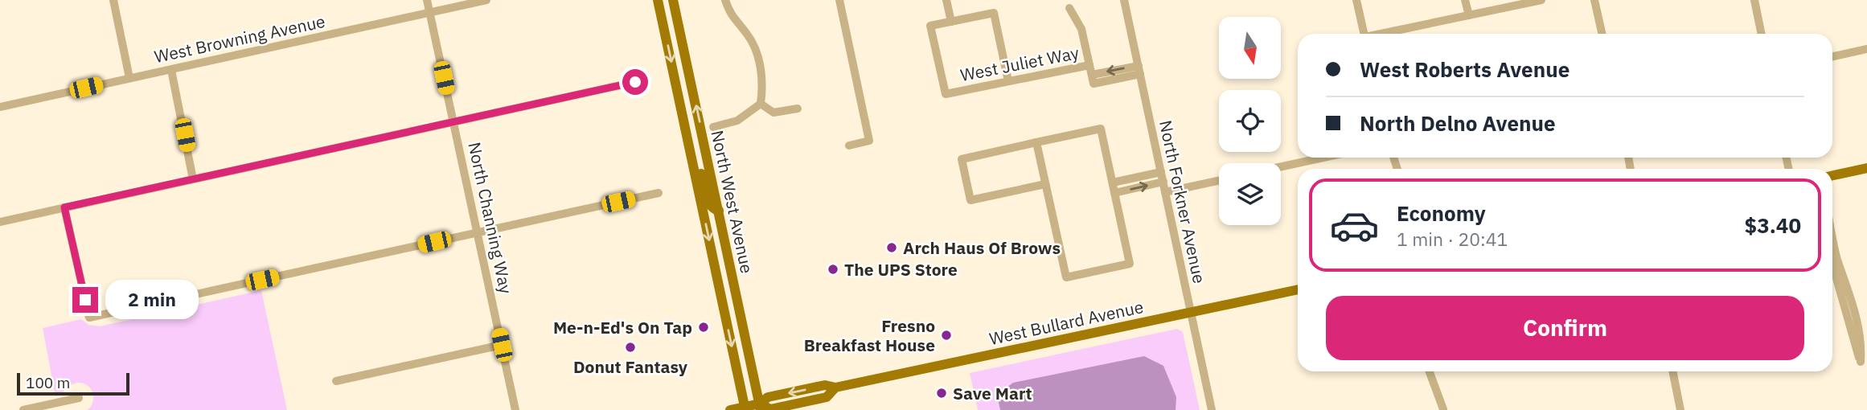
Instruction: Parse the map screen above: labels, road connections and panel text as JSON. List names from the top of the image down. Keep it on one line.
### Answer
{"streets":{"main road":["North West Avenue","West Bullard Avenue"],"street":["West Browning Avenue","West Juliet Way","North Forkner Avenue","North Channing Way"]},"crossings":[["West Browning Avenue","North Channing Way"],["West Juliet Way","North Forkner Avenue"],["North West Avenue","West Bullard Avenue"],["North Forkner Avenue","West Bullard Avenue"]],"places":["Arch Haus Of Brows","The UPS Store","Me-n-Ed's On Tap","Fresno Breakfast House","Donut Fantasy","Save Mart"],"scale_bar":"100 m","north":"bottom","page":{"banner":["West Roberts Avenue","North Delno Avenue"],"list":[{"name":"Economy","note":"1 min · 20:41","value":"$3.40"}],"bubble":"2 min","buttons":"Confirm","scale":"100 m"}}
